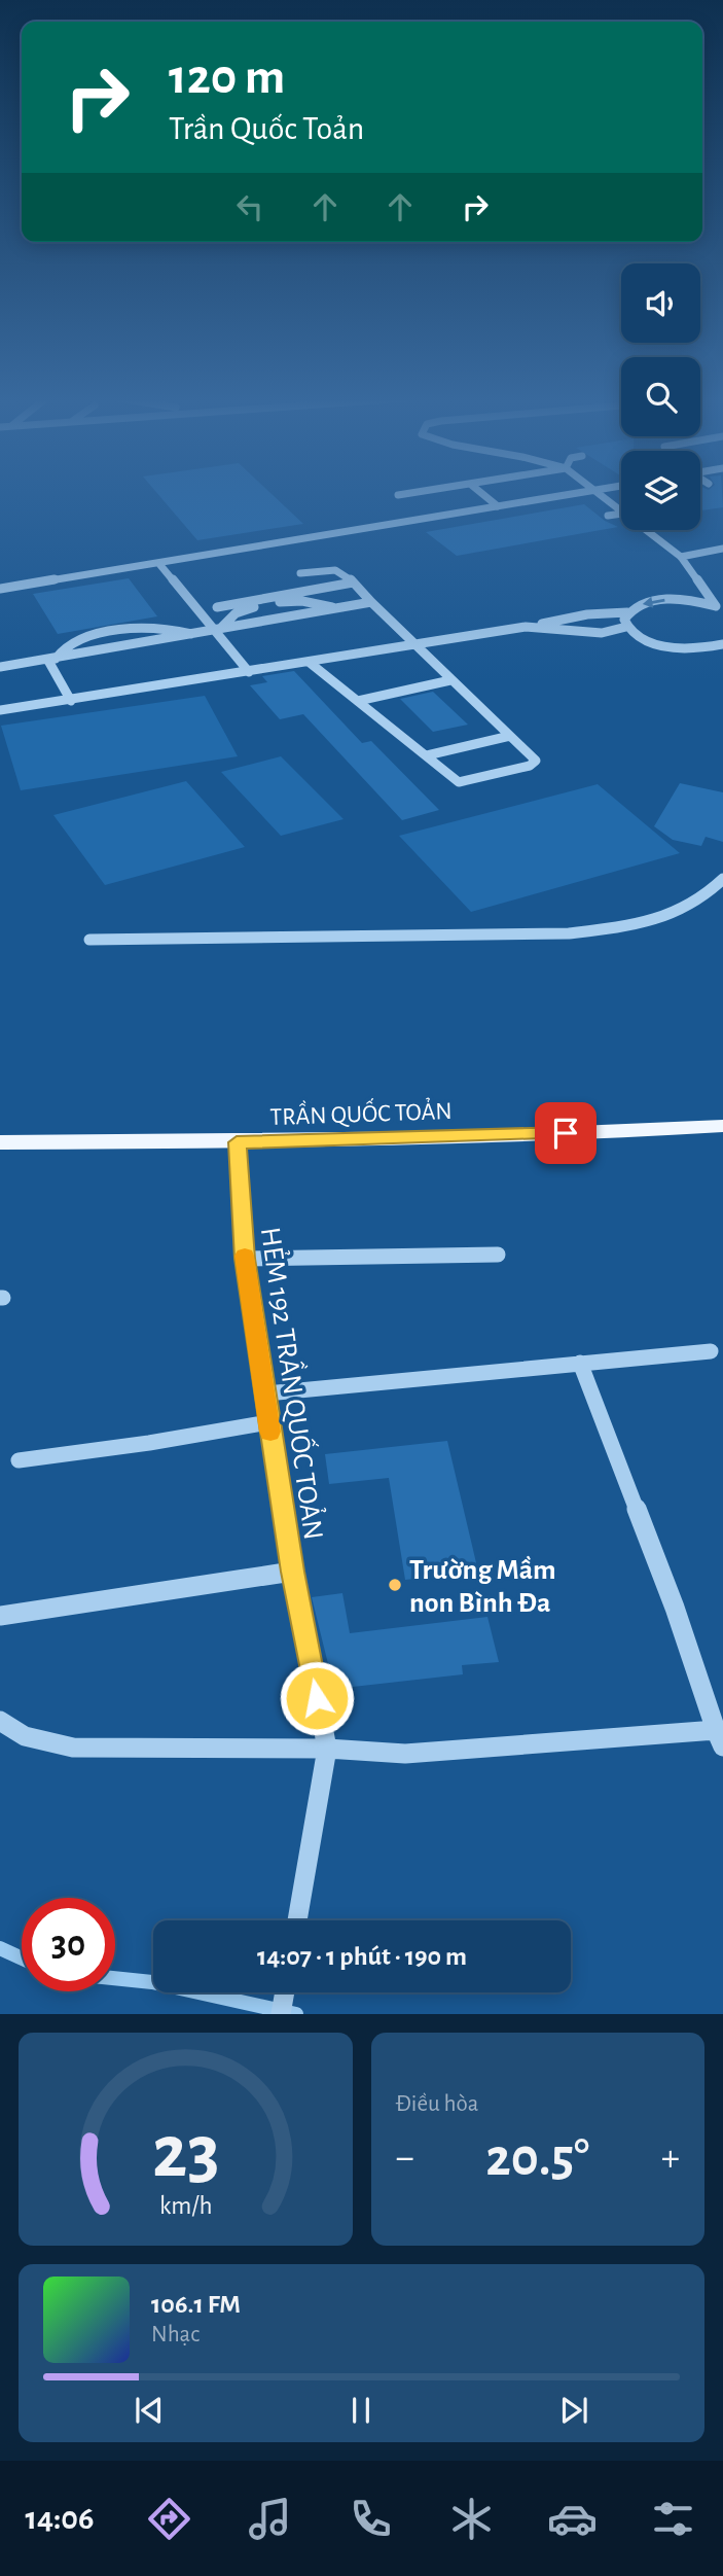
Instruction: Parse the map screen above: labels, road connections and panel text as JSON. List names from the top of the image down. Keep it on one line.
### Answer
{"streets":{"main road":["TRẦN QUỐC TOẢN"],"street":["HẺM 192 TRẦN QUỐC TOẢN"]},"crossings":[["TRẦN QUỐC TOẢN","HẺM 192 TRẦN QUỐC TOẢN"]],"places":["Trường Mầm non Bình Đa"],"page":{"turn":["120 m","Trần Quốc Toản"],"limit":"30","trip":"14:07 · 1 phút · 190 m","tile":"Điều hòa","heat":["−","20.5°","+"],"song":["106.1 FM","Nhạc"],"tabs":"14:06","gauge":["23","km/h"]}}
